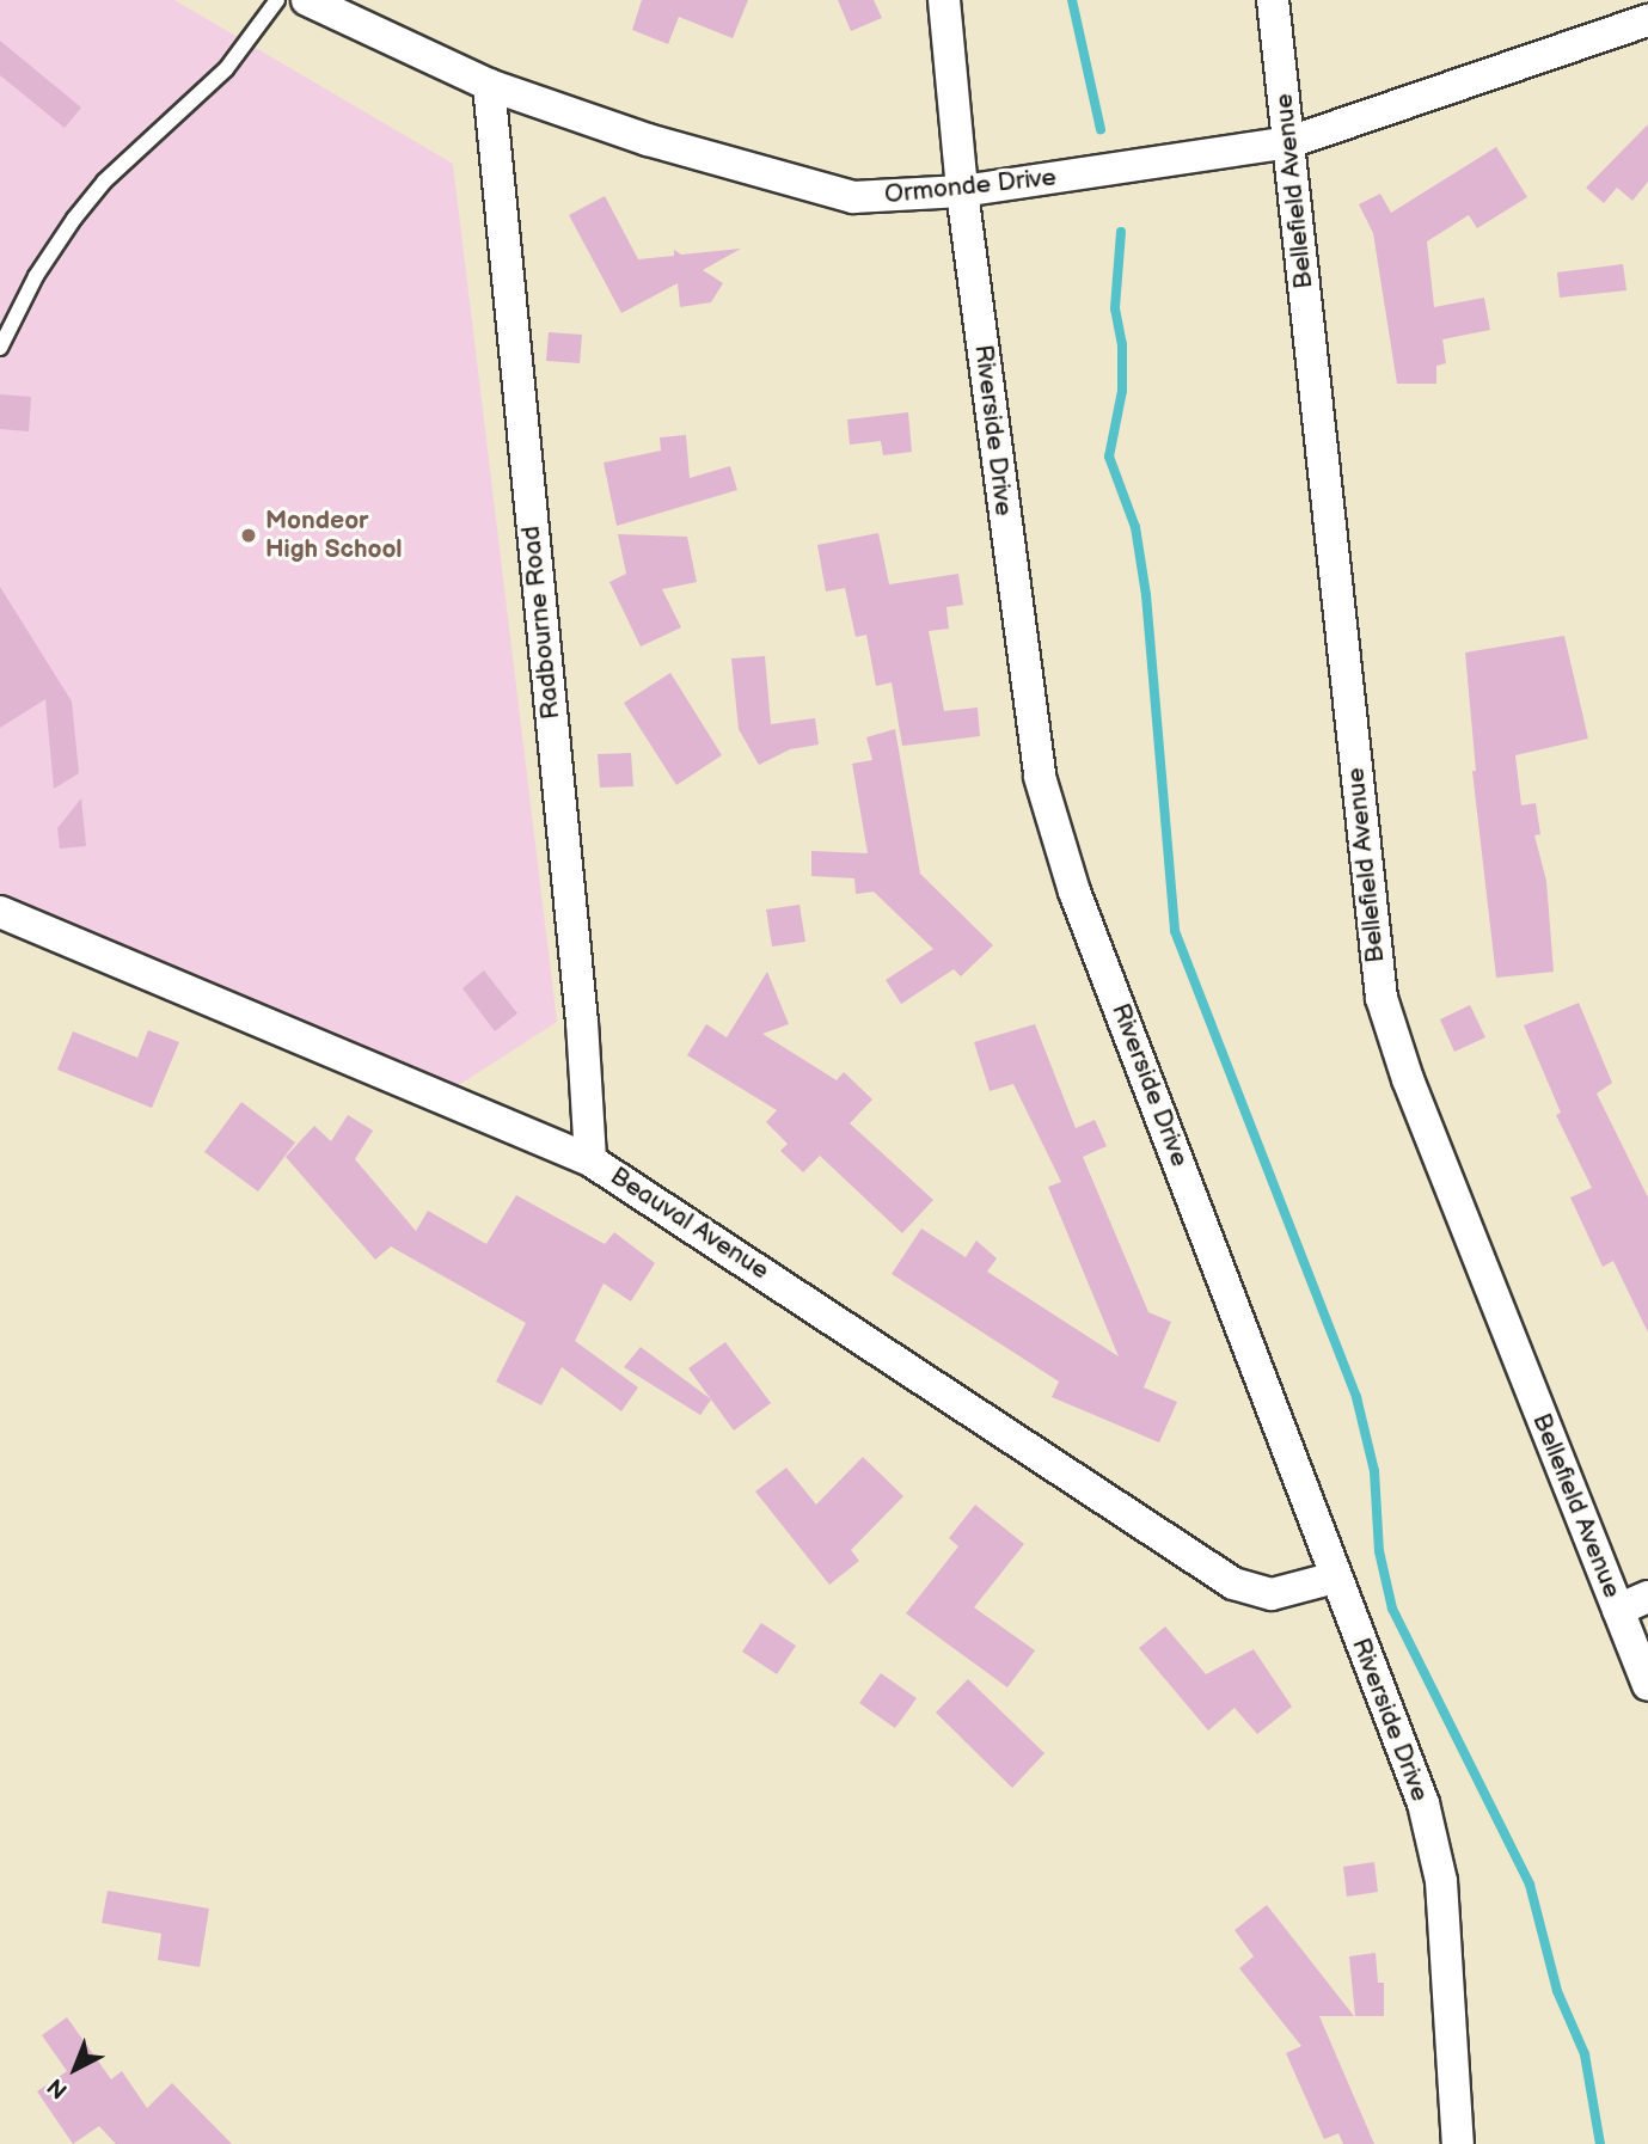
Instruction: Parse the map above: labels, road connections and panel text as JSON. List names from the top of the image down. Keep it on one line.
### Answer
{"streets":{"street":["Ormonde Drive","Bellefield Avenue","Riverside Drive","Radbourne Road","Beauval Avenue"]},"crossings":[["Ormonde Drive","Bellefield Avenue"],["Ormonde Drive","Riverside Drive"],["Ormonde Drive","Radbourne Road"],["Riverside Drive","Beauval Avenue"],["Radbourne Road","Beauval Avenue"]],"places":["Mondeor High School"],"north":"bottom left"}
